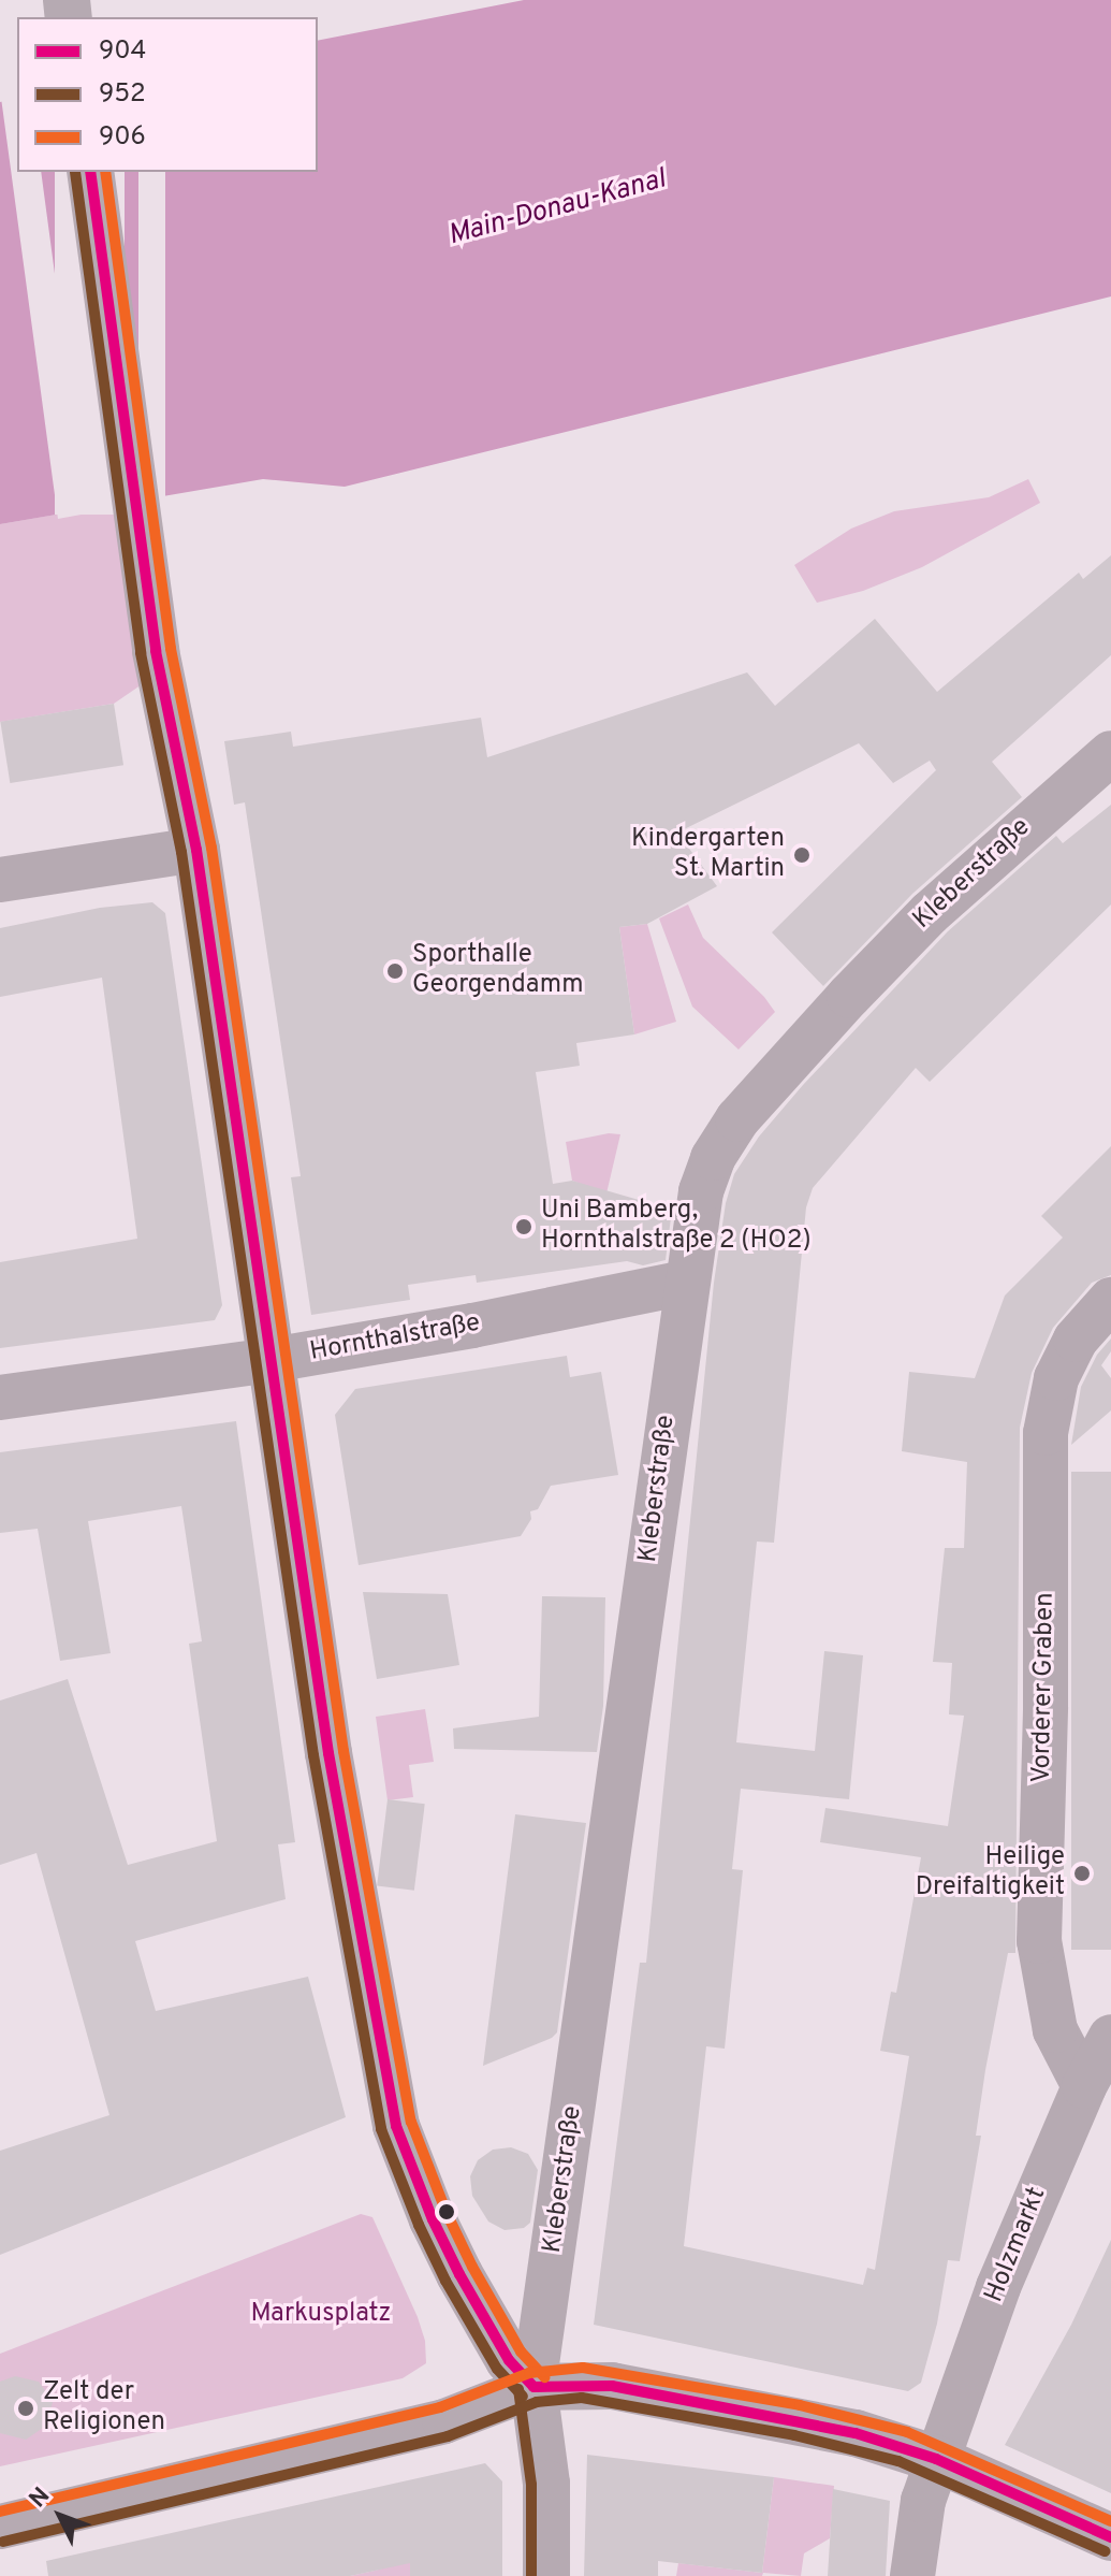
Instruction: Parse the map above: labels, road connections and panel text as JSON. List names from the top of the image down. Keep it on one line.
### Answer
{"streets":{"street":["Kleberstraße","Hornthalstraße","Vorderer Graben","Holzmarkt"]},"crossings":[["Kleberstraße","Hornthalstraße"],["Vorderer Graben","Holzmarkt"]],"water":["Main-Donau-Kanal"],"parks":["Markusplatz"],"places":["Kindergarten St. Martin","Sporthalle Georgendamm","Uni Bamberg, Hornthalstraße 2 (HO2)","Heilige Dreifaltigkeit","Zelt der Religionen"],"lines":["transit line 904","transit line 952","transit line 906"],"legend":["904","952","906"],"north":"top left"}
